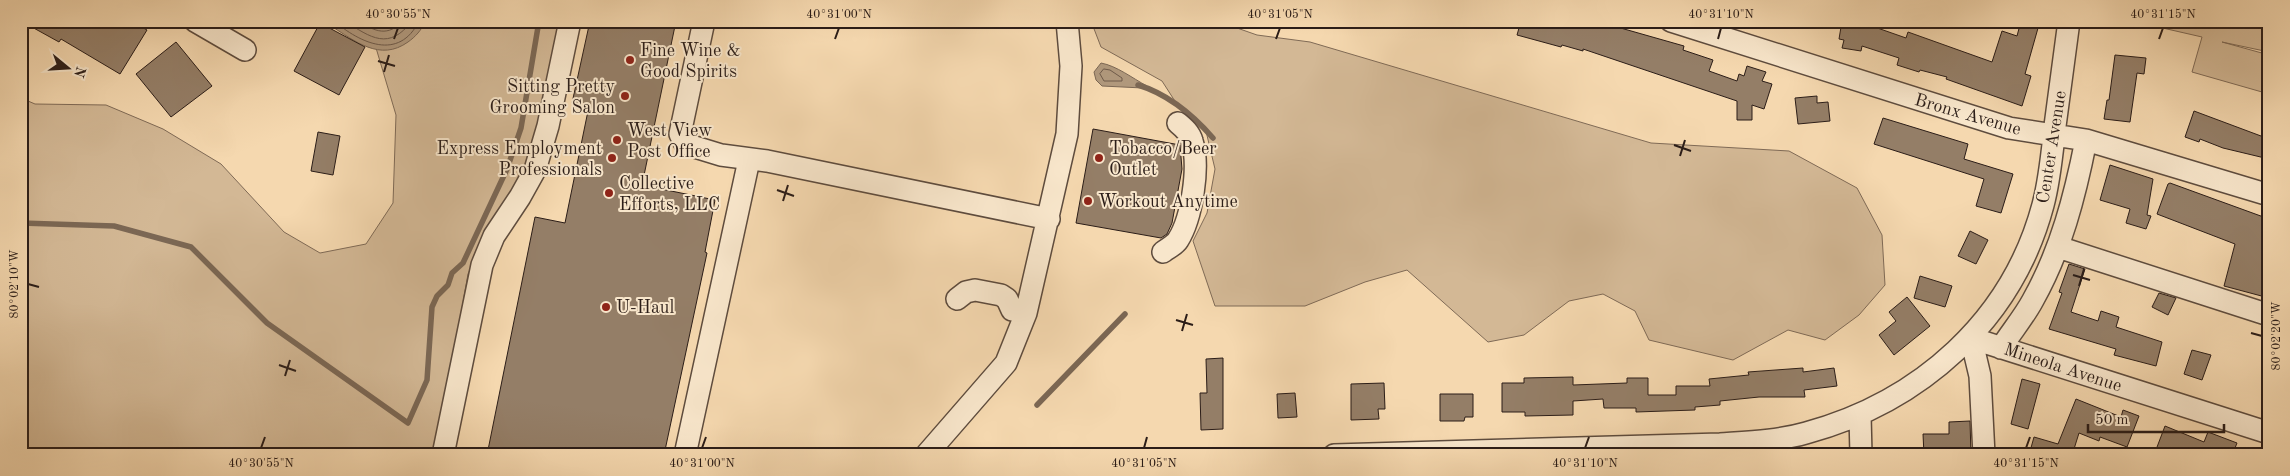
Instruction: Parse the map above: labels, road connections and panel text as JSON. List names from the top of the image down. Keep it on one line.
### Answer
{"streets":{"street":["Bronx Avenue","Center Avenue","Mineola Avenue"]},"crossings":[["Bronx Avenue","Center Avenue"],["Center Avenue","Mineola Avenue"]],"places":["Fine Wine & Good Spirits","Sitting Pretty Grooming Salon","West View Post Office","Express Employment Professionals","Tobacco/Beer Outlet","Collective Efforts, LLC","Workout Anytime","U-Haul"],"scale_bar":"50 m","north":"right","coordinates":["40°30'55\"N","40°31'00\"N","40°31'05\"N","40°31'10\"N","40°31'15\"N","80°02'10\"W","80°02'20\"W"]}
